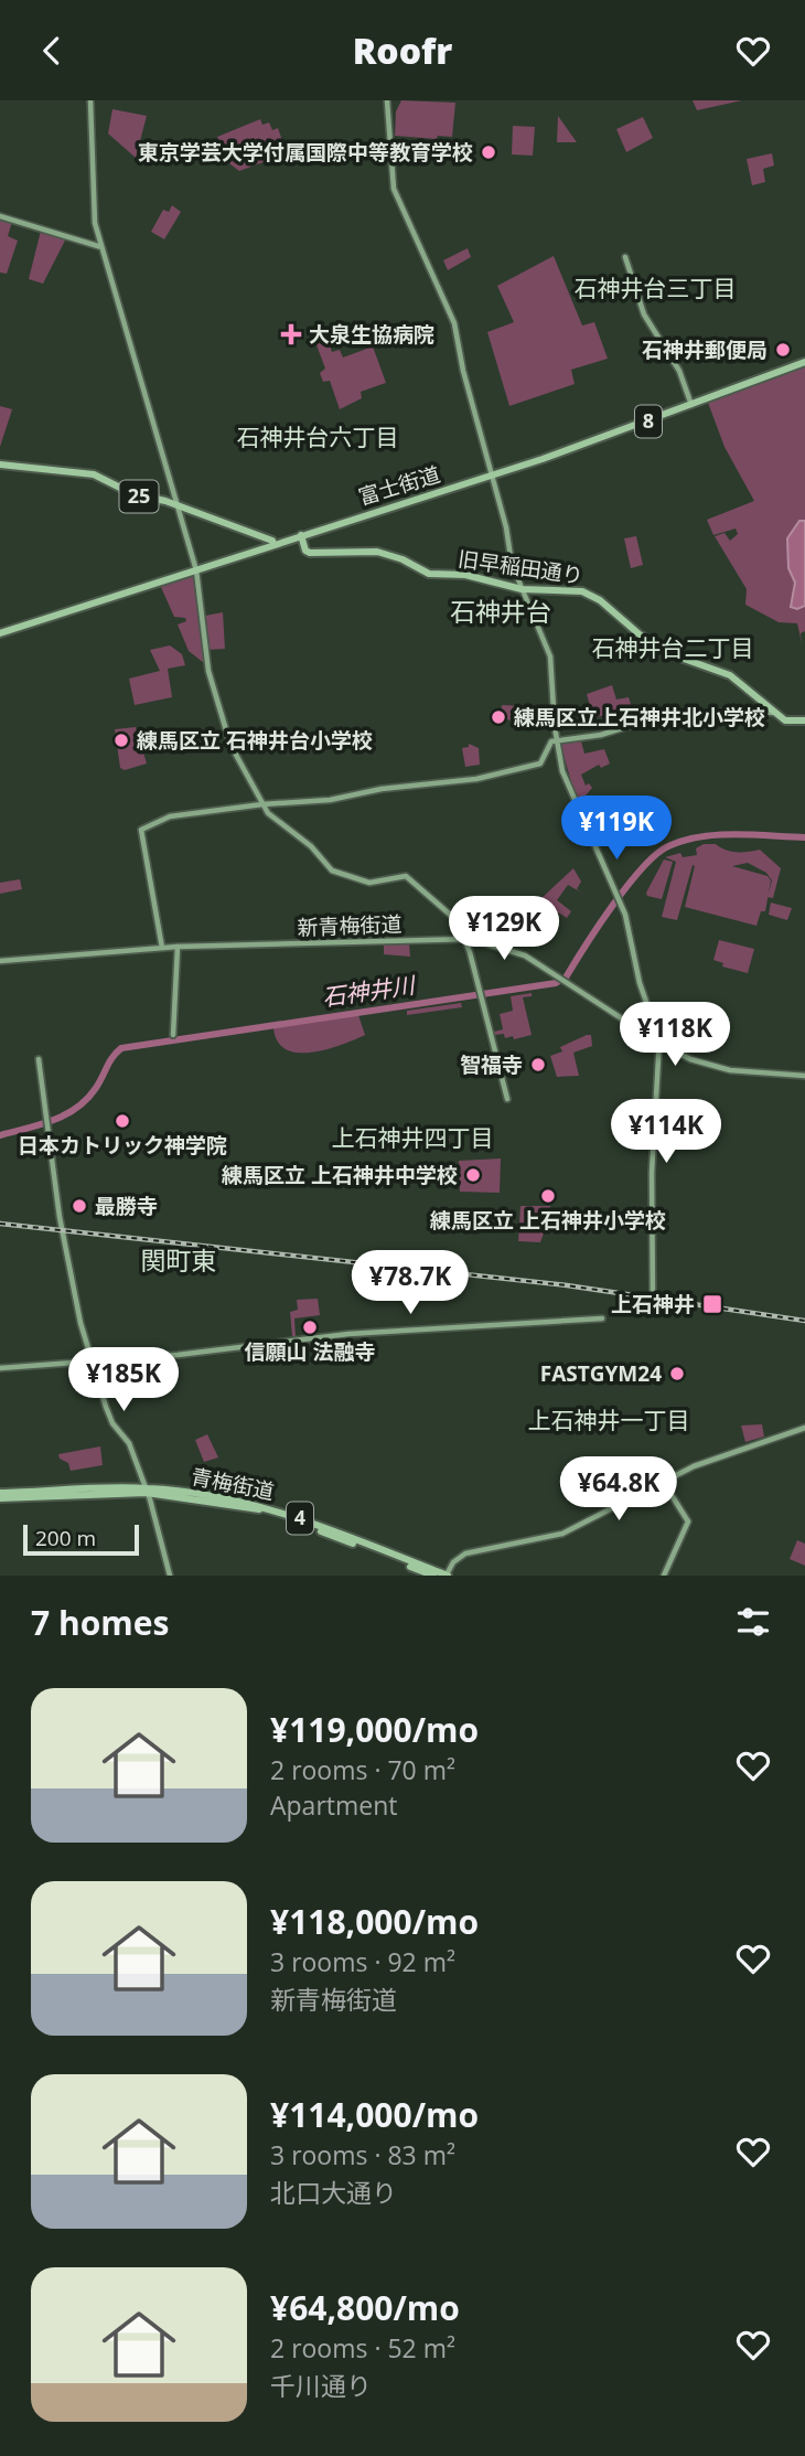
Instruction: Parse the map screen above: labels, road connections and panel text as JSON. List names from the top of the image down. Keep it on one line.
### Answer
{"streets":{"main road":["8","富士街道","25","旧早稲田通り","青梅街道","4"],"street":["新青梅街道"]},"crossings":[["富士街道","25"],["富士街道","旧早稲田通り"]],"districts":["石神井台三丁目","石神井台六丁目","石神井台","石神井台二丁目","上石神井四丁目","関町東","上石神井一丁目"],"water":["石神井川"],"places":{"other":["東京学芸大学付属国際中等教育学校","石神井郵便局","練馬区立上石神井北小学校","練馬区立 石神井台小学校","智福寺","日本カトリック神学院","練馬区立 上石神井中学校","練馬区立 上石神井小学校","最勝寺","信願山 法融寺","FASTGYM24"],"health":["大泉生協病院"],"transit":["上石神井"]},"scale_bar":"200 m","page":{"header":"Roofr","price":["¥119K","¥129K","¥118K","¥114K","¥78.7K","¥185K","¥64.8K"],"scale":"200 m","heading":"7 homes","list":[{"name":"¥119,000/mo","note":"2 rooms · 70 m² · Apartment"},{"name":"¥118,000/mo","note":"3 rooms · 92 m² · 新青梅街道"},{"name":"¥114,000/mo","note":"3 rooms · 83 m² · 北口大通り"},{"name":"¥64,800/mo","note":"2 rooms · 52 m² · 千川通り"}]}}
